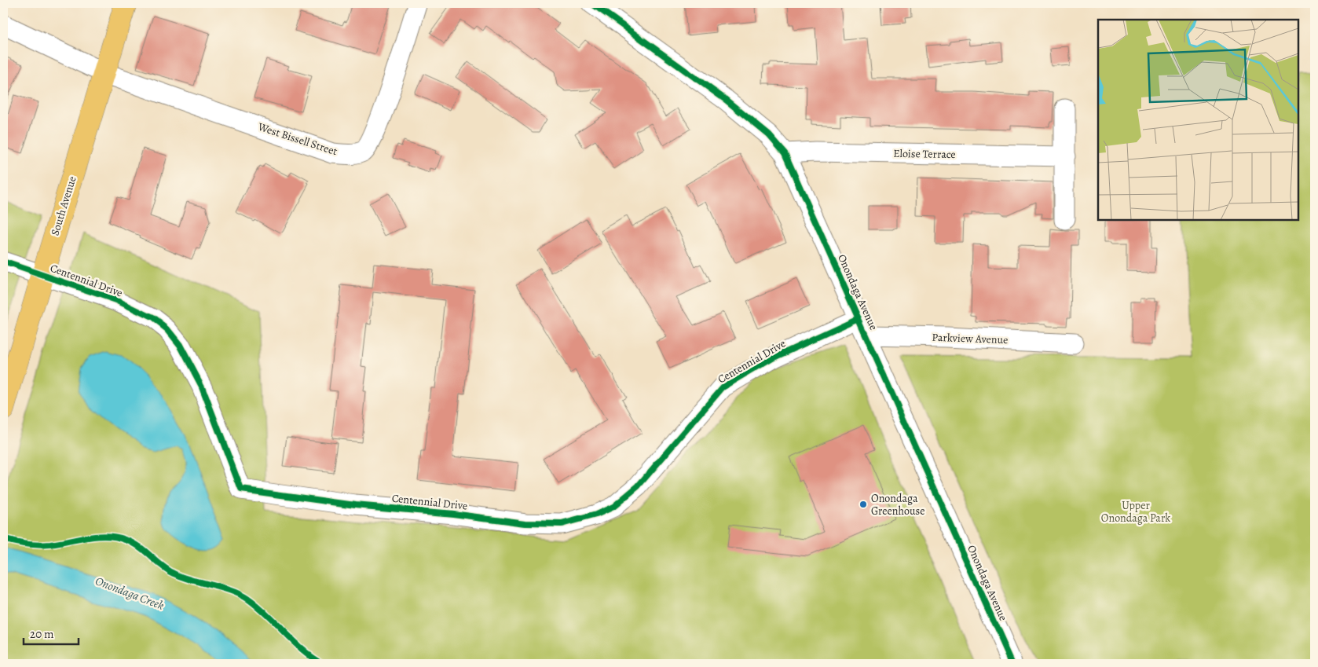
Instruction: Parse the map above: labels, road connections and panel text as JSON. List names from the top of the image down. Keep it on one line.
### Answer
{"streets":{"main road":["South Avenue"],"street":["West Bissell Street","Eloise Terrace","Centennial Drive","Onondaga Avenue","Parkview Avenue"]},"crossings":[["West Bissell Street","South Avenue"],["Eloise Terrace","Onondaga Avenue"],["South Avenue","Centennial Drive"],["Centennial Drive","Onondaga Avenue"],["Centennial Drive","Parkview Avenue"],["Onondaga Avenue","Parkview Avenue"]],"water":["Onondaga Creek"],"parks":["Upper Onondaga Park"],"places":["Onondaga Greenhouse"],"scale_bar":"20 m"}
